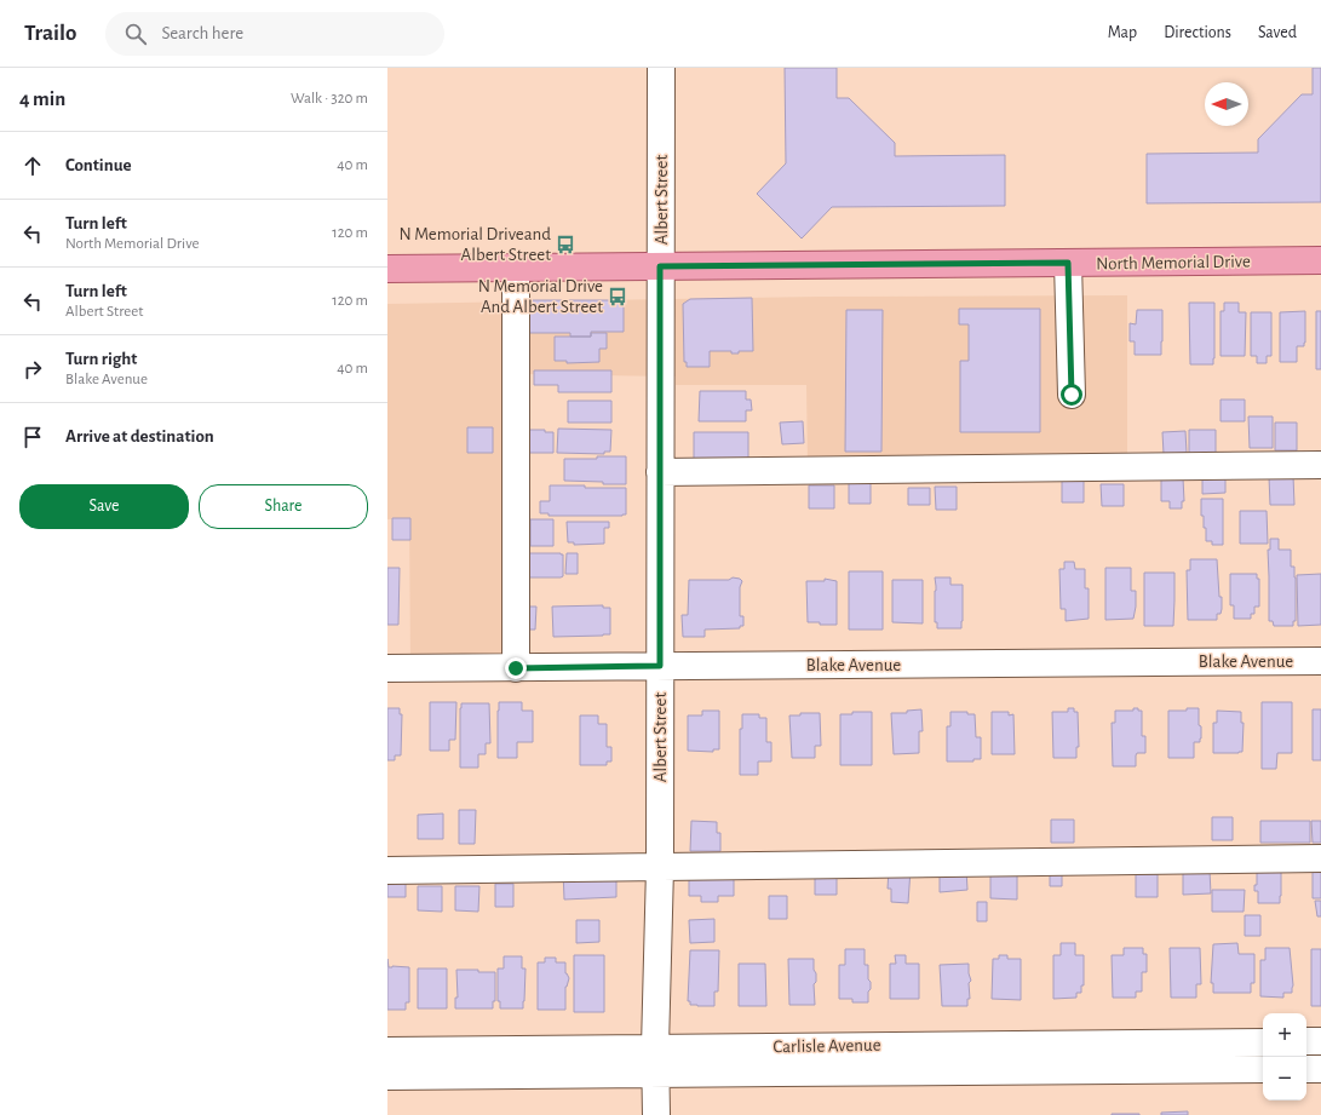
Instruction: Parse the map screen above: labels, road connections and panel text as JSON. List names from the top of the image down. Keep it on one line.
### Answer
{"streets":{"main road":["North Memorial Drive"],"street":["Albert Street","Blake Avenue","Carlisle Avenue"]},"crossings":[["Albert Street","North Memorial Drive"],["Albert Street","Blake Avenue"],["Albert Street","Carlisle Avenue"]],"places":{"bus stop":["N Memorial Driveand Albert Street","N Memorial Drive And Albert Street"]},"north":"left","page":{"header":"Trailo","search":"Search here","nav":["Map","Directions","Saved"],"heading":["4 min","Walk · 320 m"],"list":[["Continue","40 m"],["Turn left","North Memorial Drive","120 m"],["Turn left","Albert Street","120 m"],["Turn right","Blake Avenue","40 m"],"Arrive at destination"],"buttons":["Save","Share"],"map_buttons":["+","−"]}}
